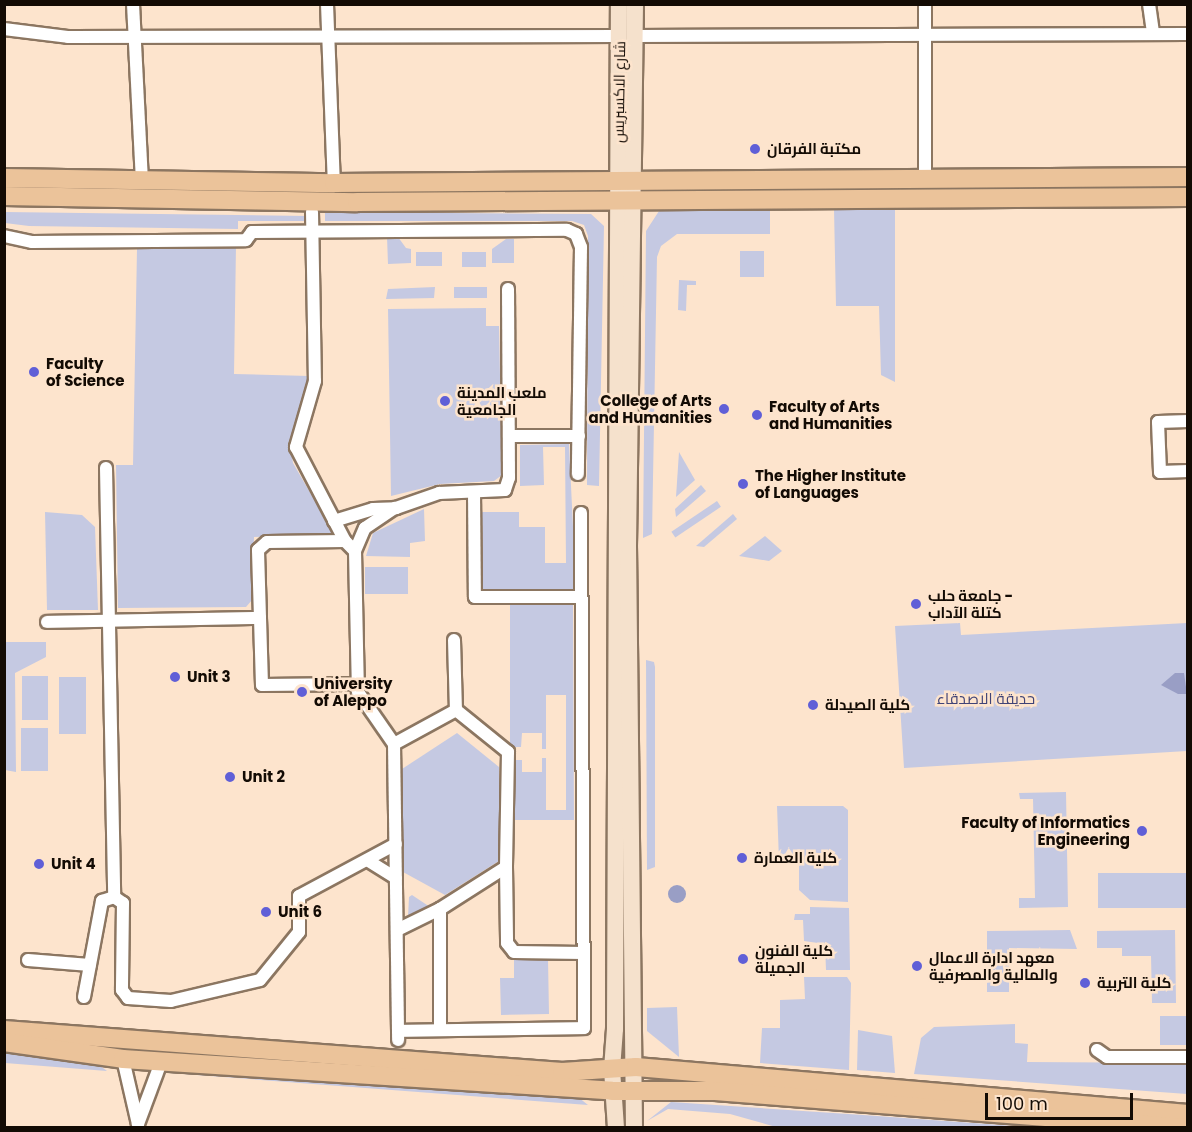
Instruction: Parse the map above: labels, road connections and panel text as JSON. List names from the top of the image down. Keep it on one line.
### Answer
{"streets":{"main road":["شارع الاكسبريس"]},"parks":["حديقة الاصدقاء"],"places":["مكتبة الفرقان","Faculty of Science","ملعب المدينة الجامعية","College of Arts and Humanities","Faculty of Arts and Humanities","The Higher Institute of Languages","جامعة حلب - كتلة الآداب","Unit 3","University of Aleppo","كلية الصيدلة","Unit 2","Faculty of Informatics Engineering","كلية العمارة","Unit 4","Unit 6","كلية الفنون الجميلة","معهد ادارة الاعمال والمالية والمصرفية","كلية التربية"],"scale_bar":"100 m"}
